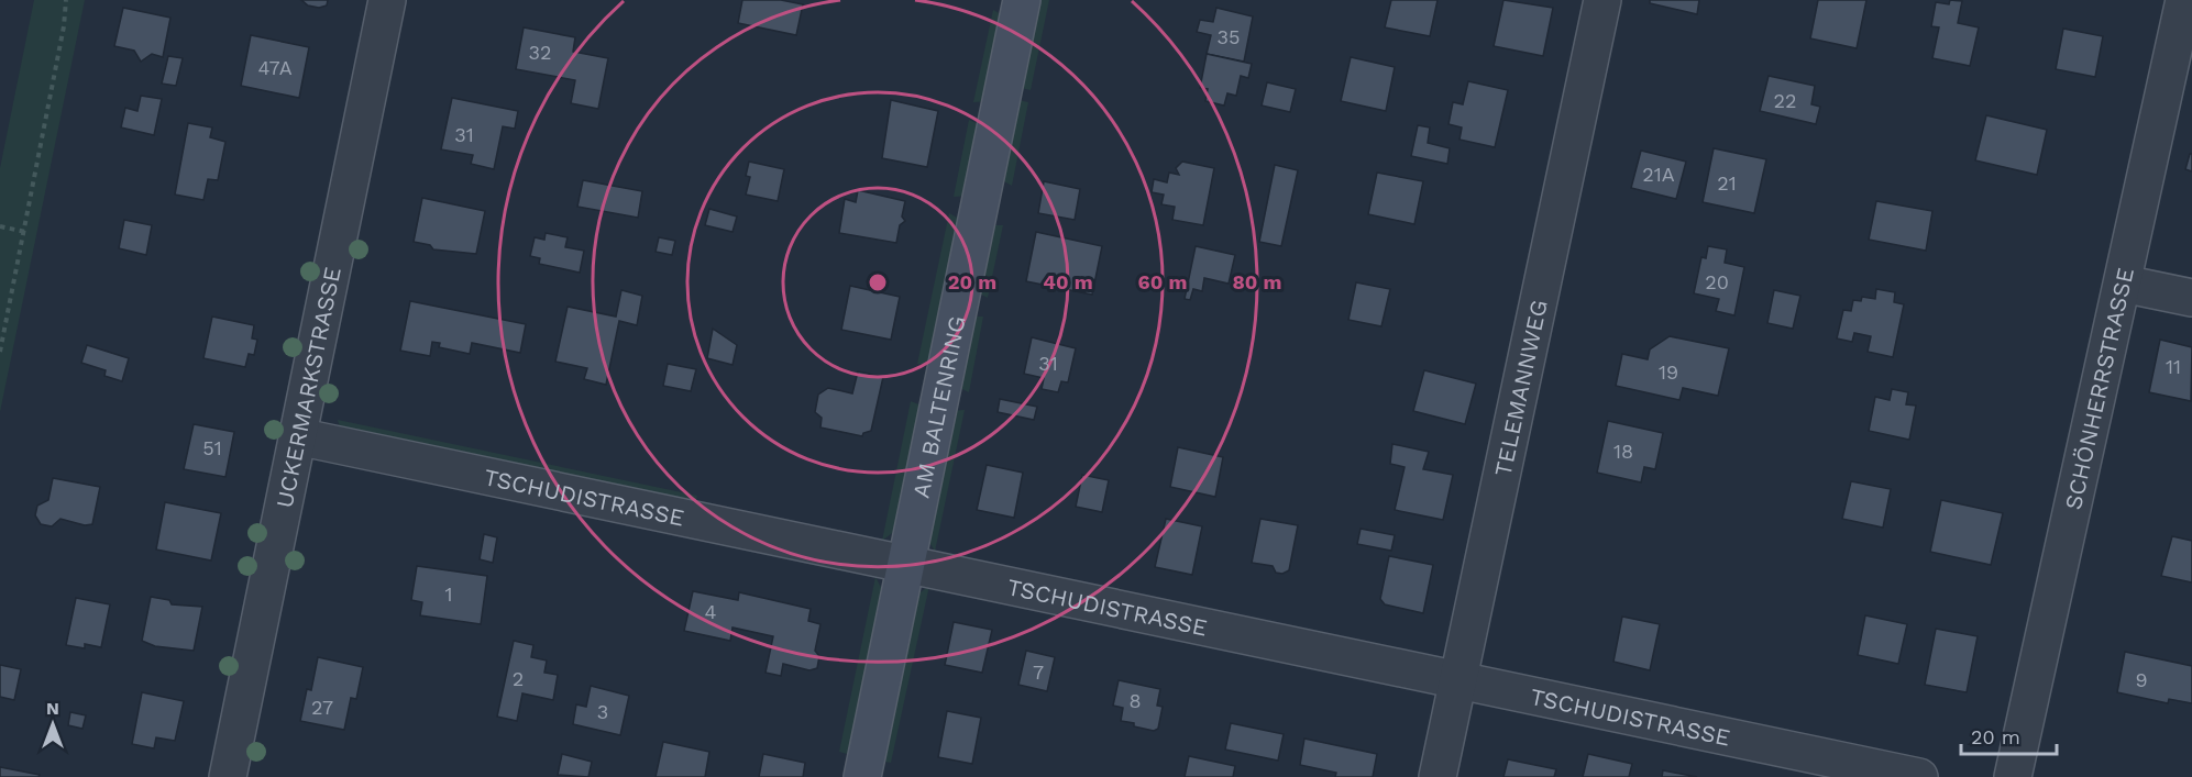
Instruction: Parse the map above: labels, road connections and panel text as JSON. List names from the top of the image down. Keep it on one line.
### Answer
{"streets":{"street":["UCKERMARKSTRASSE","TELEMANNWEG","SCHÖNHERRSTRASSE","AM BALTENRING","TSCHUDISTRASSE"]},"crossings":[["UCKERMARKSTRASSE","TSCHUDISTRASSE"],["TELEMANNWEG","TSCHUDISTRASSE"],["AM BALTENRING","TSCHUDISTRASSE"]],"house_numbers":["35","32","47A","22","31","21A","21","20","31","11","19","51","18","1","4","7","2","9","8","27","3"],"scale_bar":"20 m","north":"top","rings":["20 m","40 m","60 m","80 m"]}
